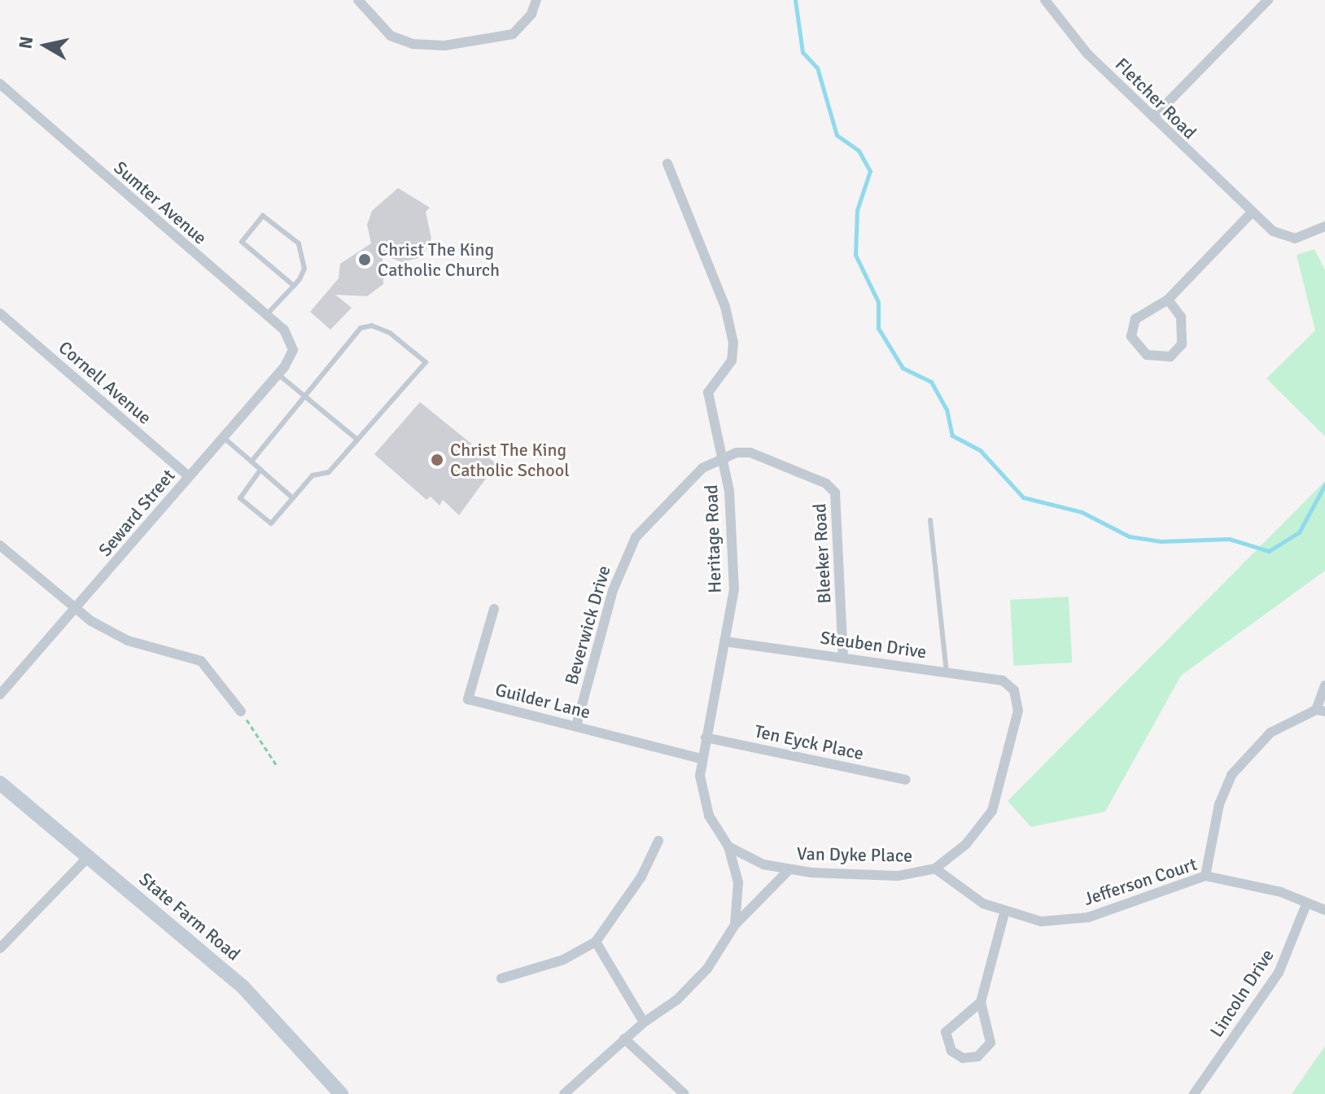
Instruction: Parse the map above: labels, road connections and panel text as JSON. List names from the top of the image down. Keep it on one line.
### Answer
{"streets":{"main road":["State Farm Road"],"street":["Fletcher Road","Sumter Avenue","Cornell Avenue","Seward Street","Heritage Road","Bleeker Road","Beverwick Drive","Steuben Drive","Guilder Lane","Ten Eyck Place","Van Dyke Place","Jefferson Court","Lincoln Drive"]},"crossings":[["Sumter Avenue","Seward Street"],["Cornell Avenue","Seward Street"],["Heritage Road","Bleeker Road"],["Heritage Road","Beverwick Drive"],["Heritage Road","Steuben Drive"],["Heritage Road","Guilder Lane"],["Heritage Road","Ten Eyck Place"],["Heritage Road","Van Dyke Place"],["Bleeker Road","Beverwick Drive"],["Bleeker Road","Steuben Drive"],["Beverwick Drive","Guilder Lane"],["Steuben Drive","Van Dyke Place"],["Van Dyke Place","Jefferson Court"],["Jefferson Court","Lincoln Drive"]],"places":["Christ The King Catholic Church","Christ The King Catholic School"],"north":"left"}
